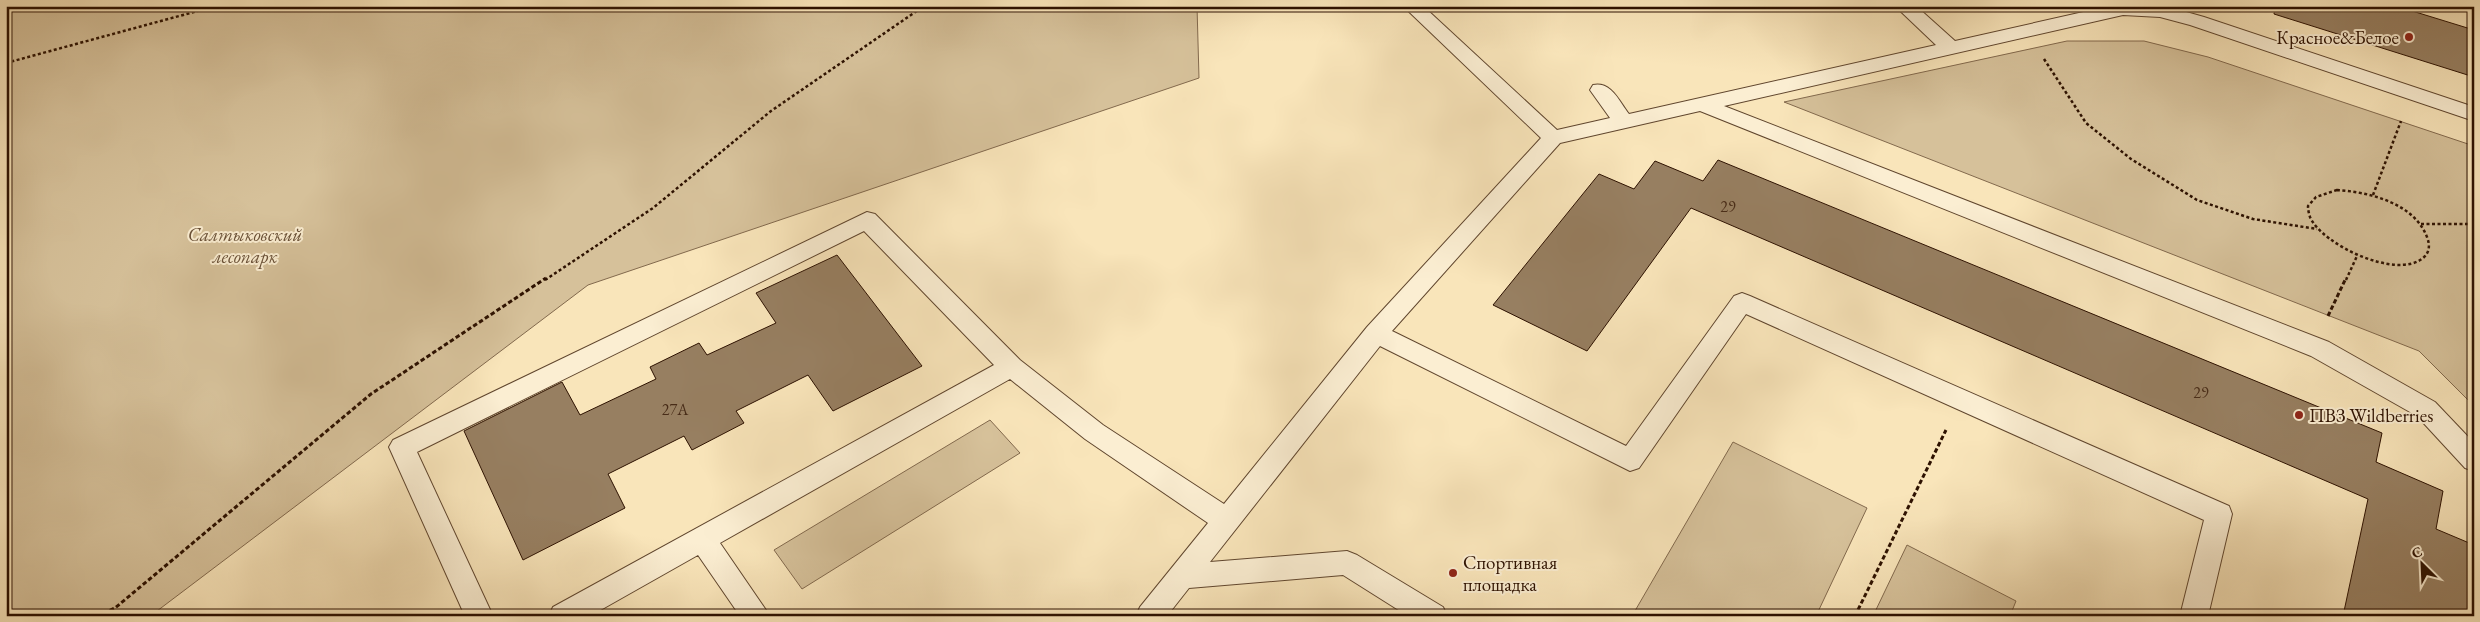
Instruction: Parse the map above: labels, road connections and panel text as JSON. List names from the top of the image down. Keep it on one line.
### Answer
{"parks":["Салтыковский лесопарк"],"places":["Красное&Белое","ПВЗ Wildberries","Спортивная площадка"],"house_numbers":["29","29","27А"],"north":"top left"}
